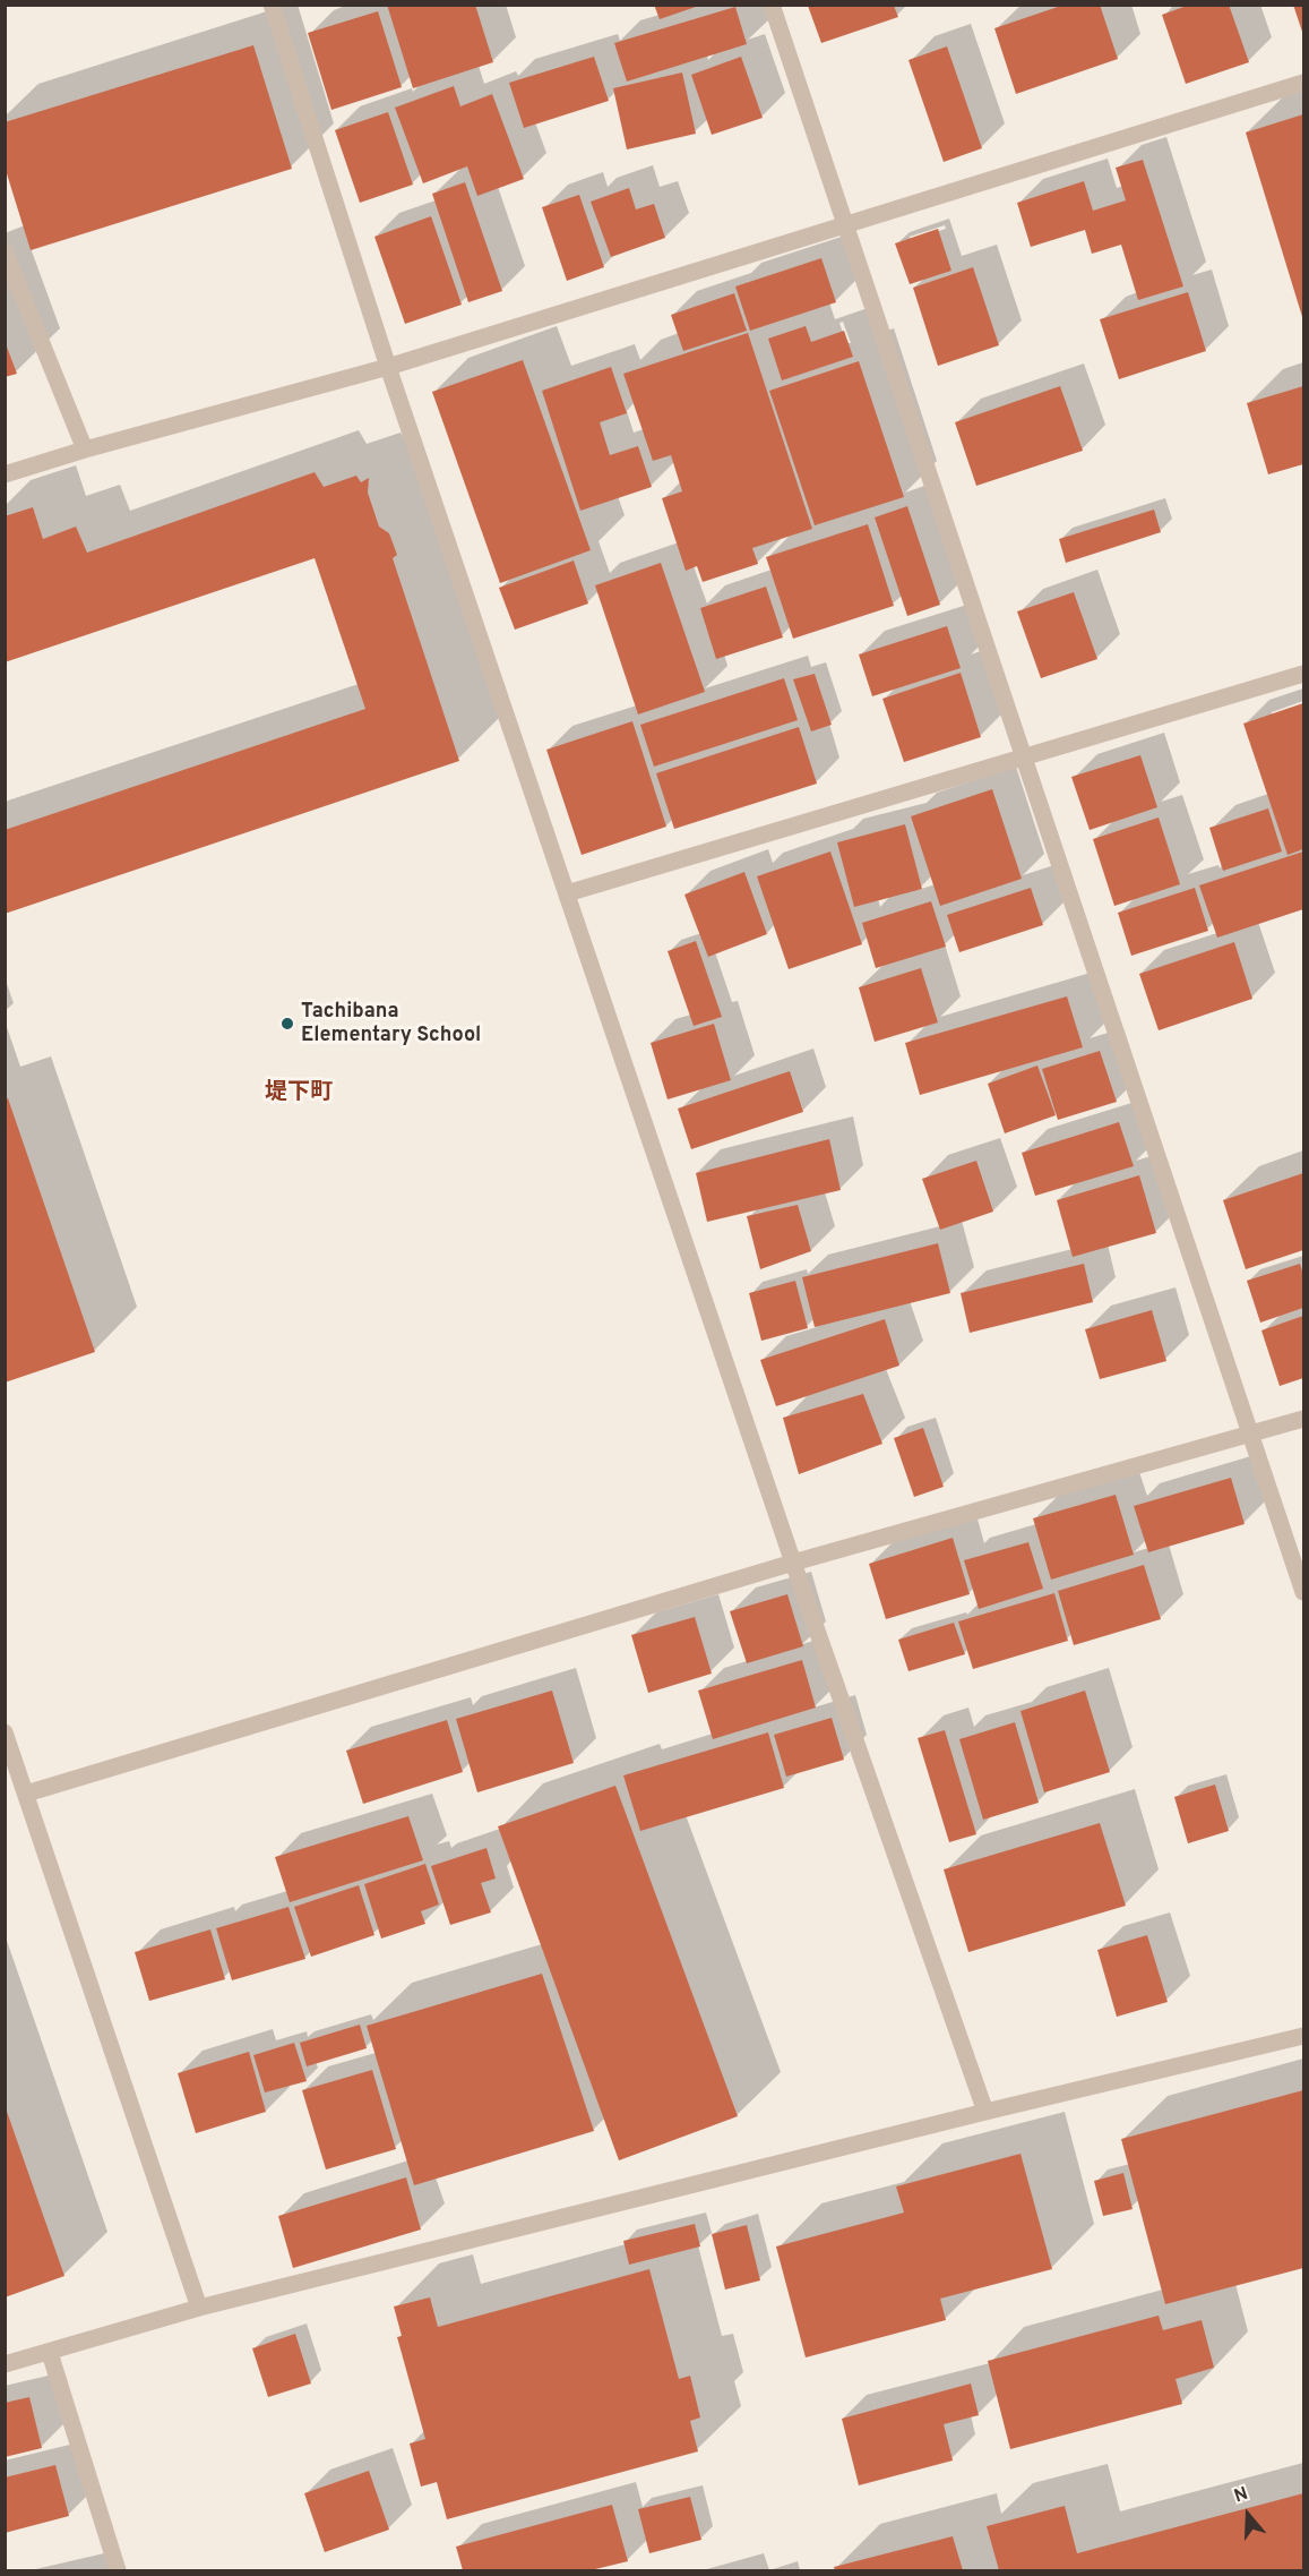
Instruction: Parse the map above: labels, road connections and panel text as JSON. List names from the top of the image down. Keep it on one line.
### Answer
{"districts":["堤下町"],"places":["Tachibana Elementary School"],"north":"top"}
